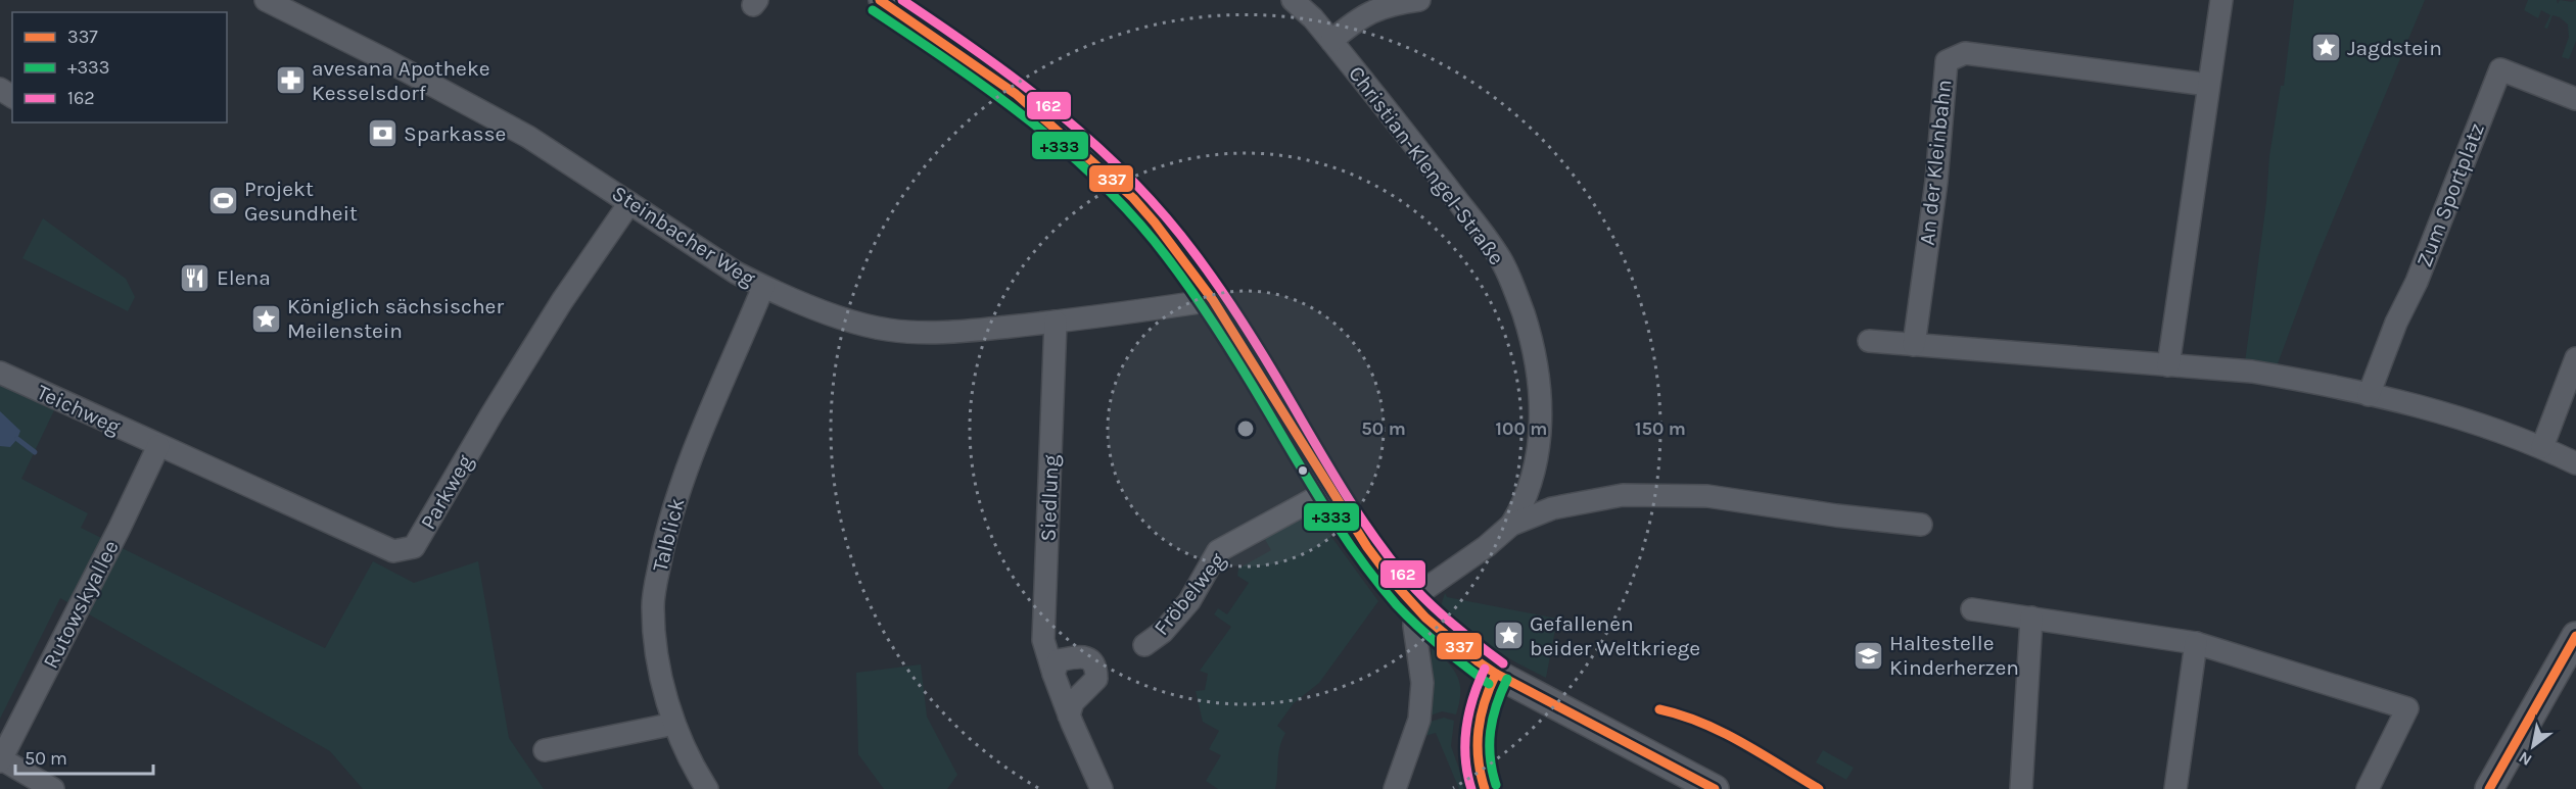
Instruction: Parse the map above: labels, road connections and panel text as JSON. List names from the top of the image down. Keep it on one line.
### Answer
{"streets":{"street":["An der Kleinbahn","Christian-Klengel-Straße","Zum Sportplatz","Steinbacher Weg","Teichweg","Parkweg","Siedlung","Talblick","Fröbelweg","Rutowskyallee"]},"crossings":[["Steinbacher Weg","Parkweg"],["Steinbacher Weg","Siedlung"],["Steinbacher Weg","Talblick"],["Teichweg","Parkweg"],["Teichweg","Rutowskyallee"],["Parkweg","Rutowskyallee"]],"places":{"place":["Jagdstein","Königlich sächsischer Meilenstein","Gefallenen beider Weltkriege"],"pharmacy":["avesana Apotheke Kesselsdorf"],"bank":["Sparkasse"],"sports":["Projekt Gesundheit"],"restaurant":["Elena"],"school or university":["Haltestelle Kinderherzen"]},"lines":["transit line 337","transit line 162","transit line +333"],"legend":["337","+333","162"],"scale_bar":"50 m","north":"bottom left","rings":["50 m","100 m","150 m"]}
